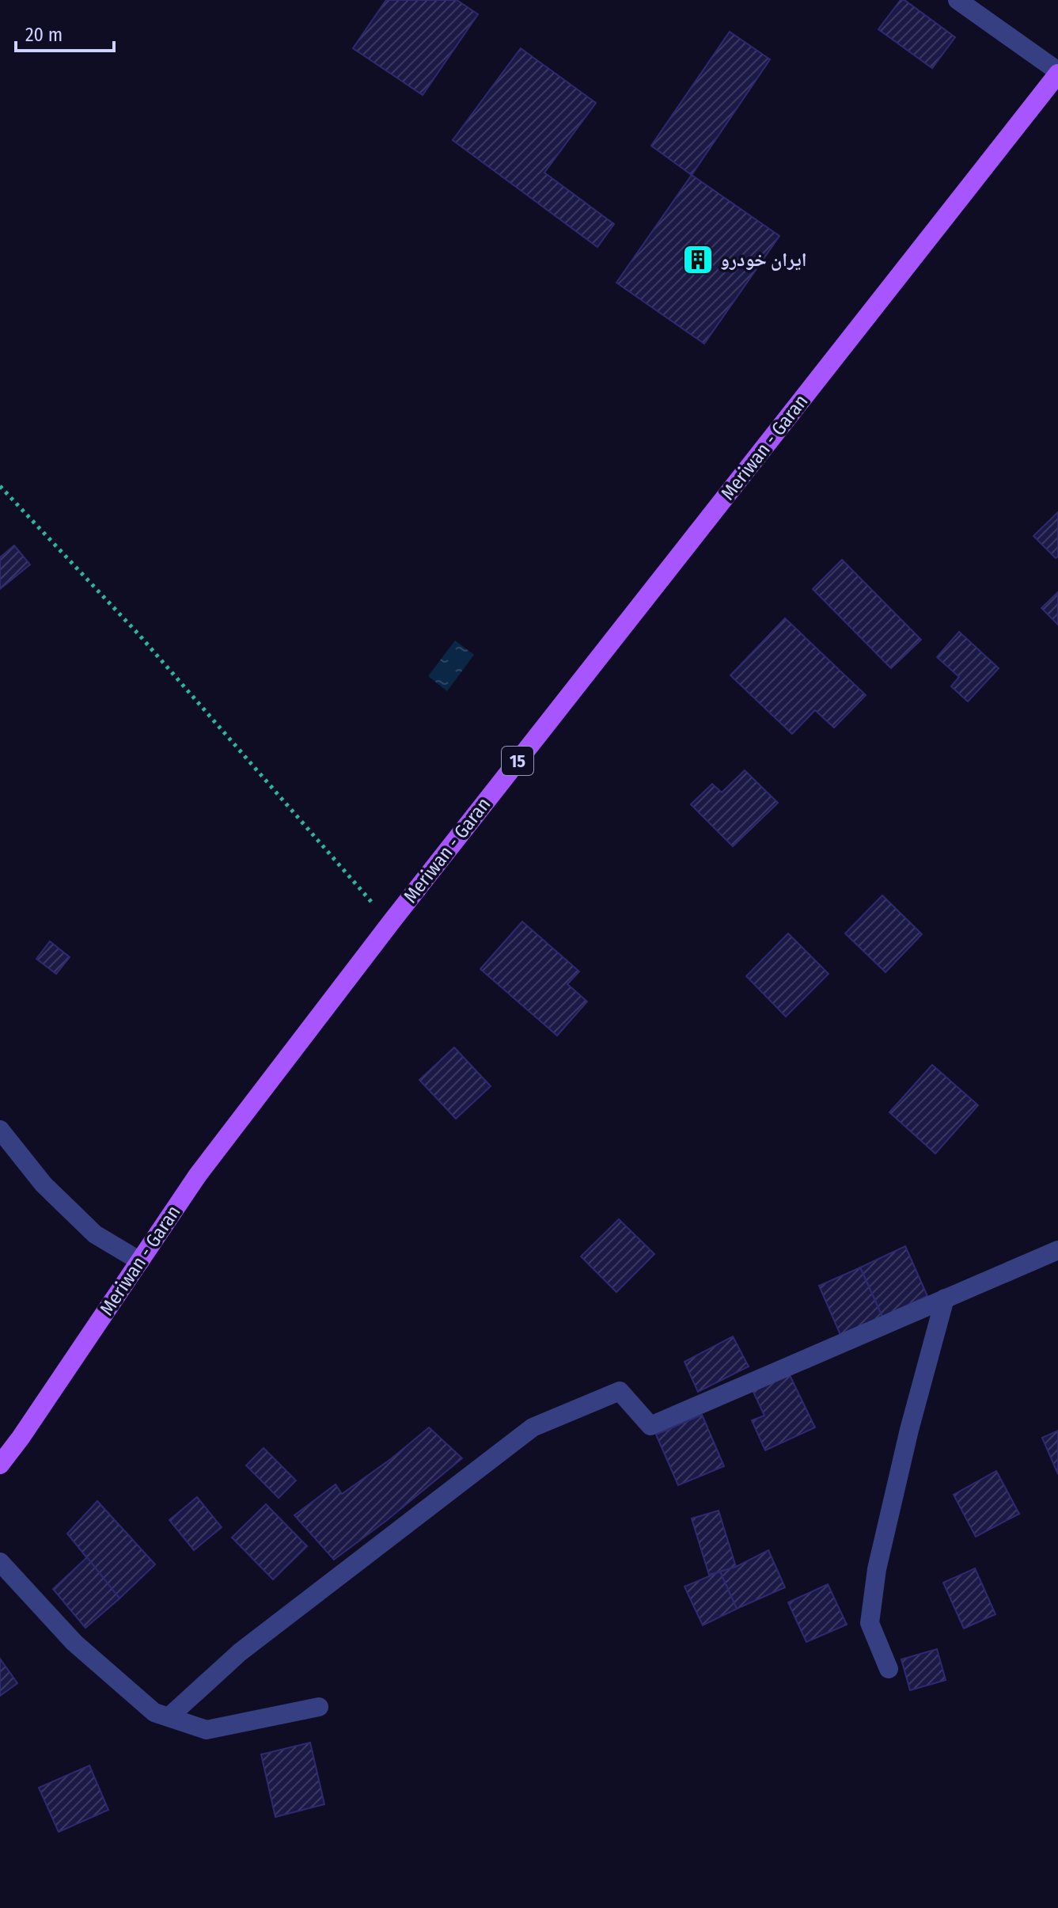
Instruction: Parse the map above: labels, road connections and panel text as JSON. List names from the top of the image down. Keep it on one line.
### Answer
{"streets":{"main road":["Meriwan - Garan","15"]},"places":{"building":["ایران خودرو"]},"scale_bar":"20 m"}
